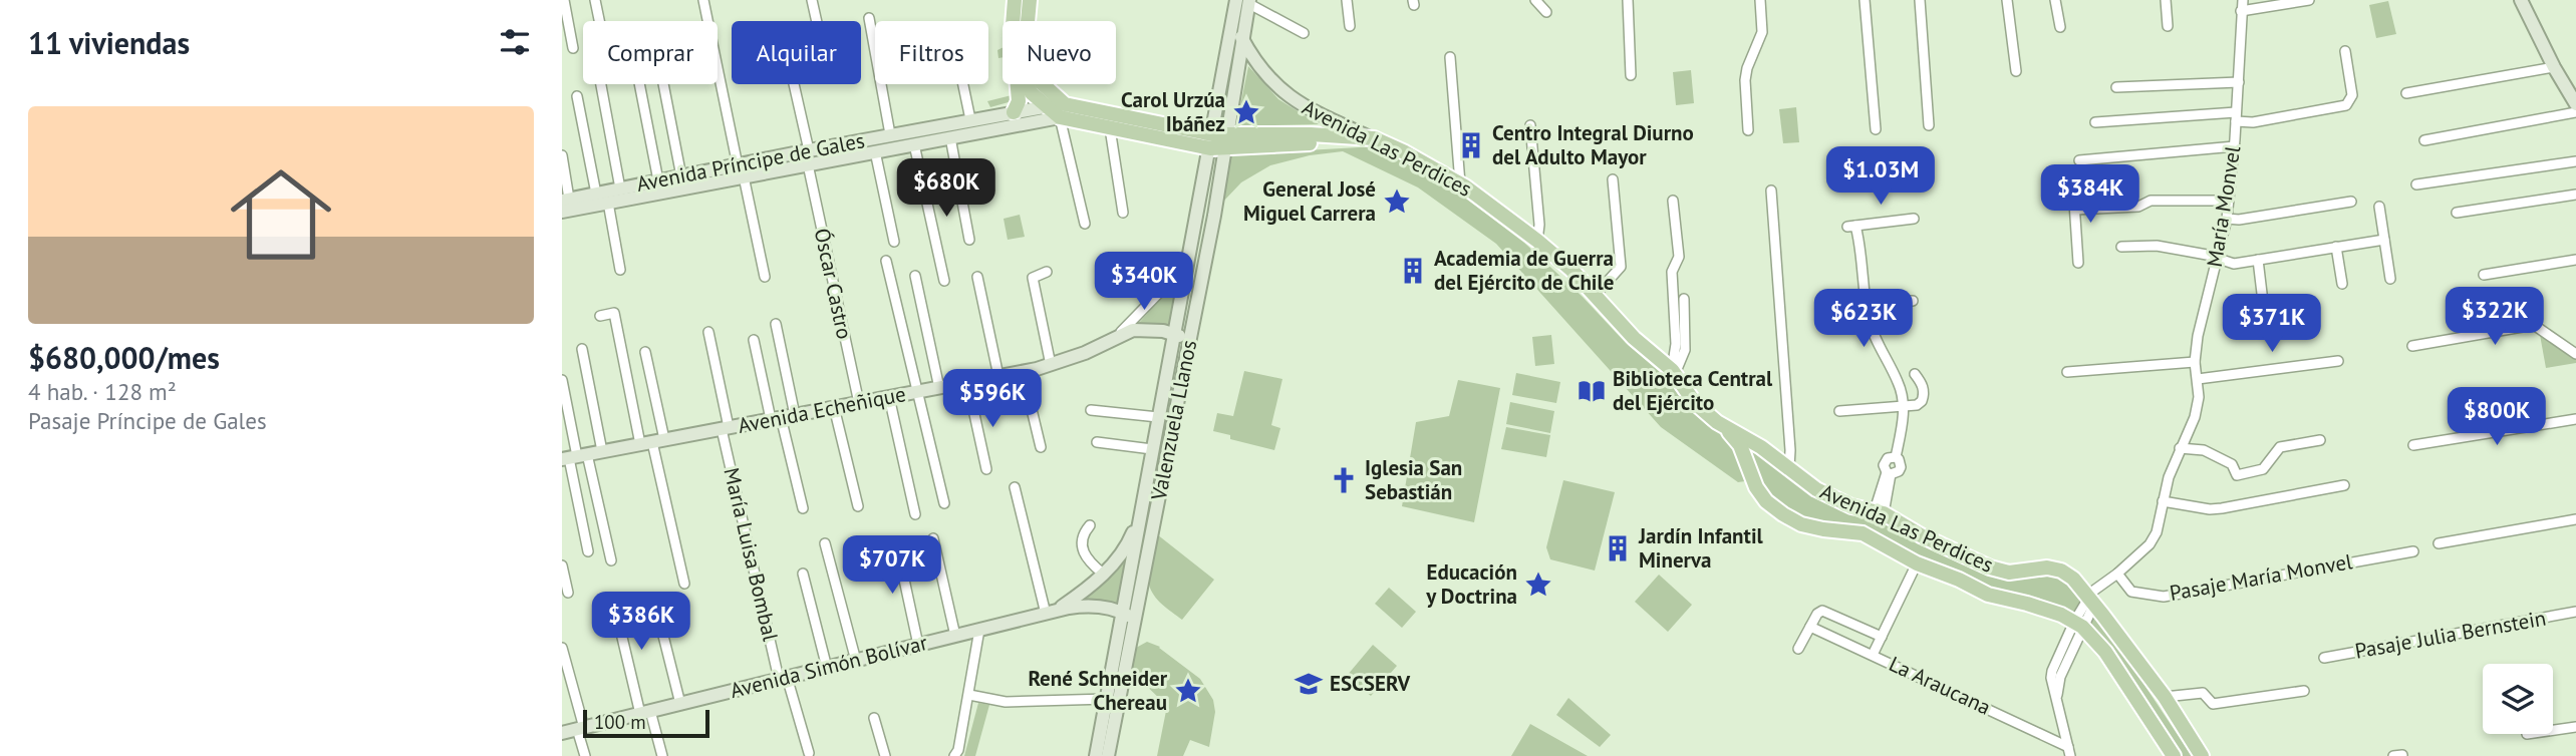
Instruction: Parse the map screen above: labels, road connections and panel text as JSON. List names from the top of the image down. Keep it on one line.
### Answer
{"streets":{"main road":["Avenida Las Perdices","Avenida Príncipe de Gales","Avenida Echeñique","Valenzuela Llanos","Avenida Simón Bolívar"],"street":["María Monvel","Óscar Castro","María Luisa Bombal","Pasaje María Monvel","Pasaje Julia Bernstein","La Araucana"]},"crossings":[["Avenida Las Perdices","Avenida Príncipe de Gales"],["Avenida Las Perdices","María Monvel"],["Avenida Las Perdices","Valenzuela Llanos"],["Avenida Príncipe de Gales","Óscar Castro"],["Avenida Príncipe de Gales","Valenzuela Llanos"],["María Monvel","Pasaje María Monvel"],["María Monvel","La Araucana"],["Óscar Castro","Avenida Echeñique"],["Avenida Echeñique","Valenzuela Llanos"],["Avenida Echeñique","María Luisa Bombal"],["Valenzuela Llanos","Avenida Simón Bolívar"],["María Luisa Bombal","Avenida Simón Bolívar"]],"places":{"place":["Carol Urzúa Ibáñez","General José Miguel Carrera","Educación y Doctrina","René Schneider Chereau"],"building":["Centro Integral Diurno del Adulto Mayor","Academia de Guerra del Ejército de Chile","Jardín Infantil Minerva"],"library":["Biblioteca Central del Ejército"],"church":["Iglesia San Sebastián"],"school or university":["ESCSERV"]},"scale_bar":"100 m","page":{"heading":"11 viviendas","chip":["Comprar","Alquilar","Filtros","Nuevo"],"list":[{"name":"$680,000/mes","note":"4 hab. · 128 m² · Pasaje Príncipe de Gales"}],"price":["$1.03M","$680K","$384K","$340K","$322K","$623K","$371K","$596K","$800K","$707K","$386K"],"scale":"100 m"}}
